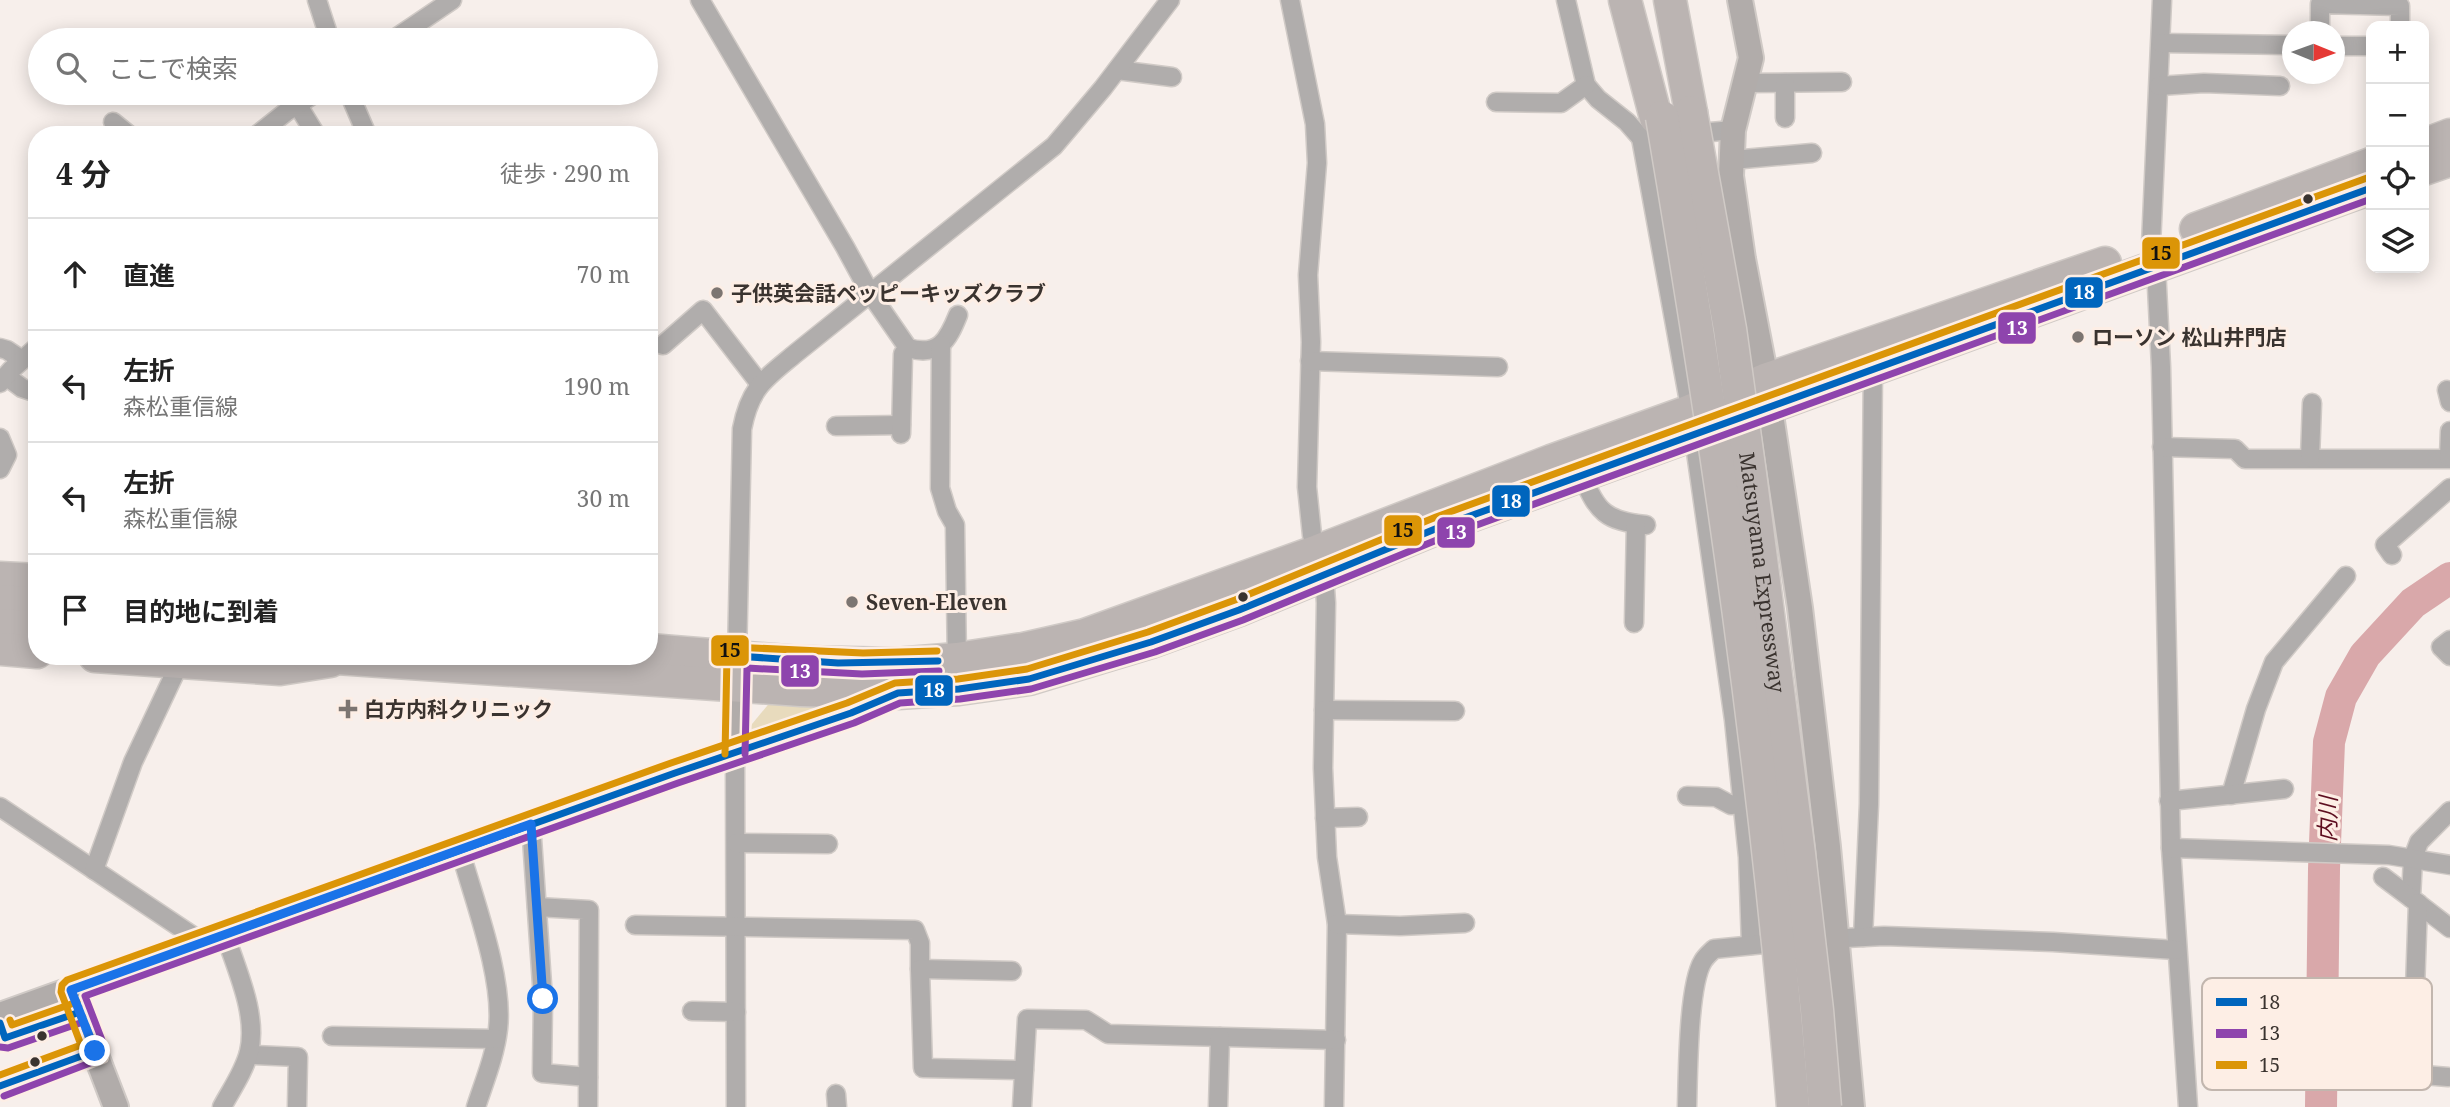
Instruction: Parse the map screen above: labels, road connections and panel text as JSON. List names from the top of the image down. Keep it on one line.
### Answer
{"streets":{"highway":["Matsuyama Expressway"]},"water":["内川"],"places":{"other":["子供英会話ペッピーキッズクラブ","ローソン 松山井門店","Seven-Eleven"],"health":["白方内科クリニック"]},"lines":["transit line 15","transit line 18","transit line 13"],"legend":["18","13","15"],"north":"right","page":{"map_buttons":["+","−"],"search":"ここで検索","heading":["4 分","徒歩 · 290 m"],"list":[["直進","70 m"],["左折","森松重信線","190 m"],["左折","森松重信線","30 m"],"目的地に到着"]}}
